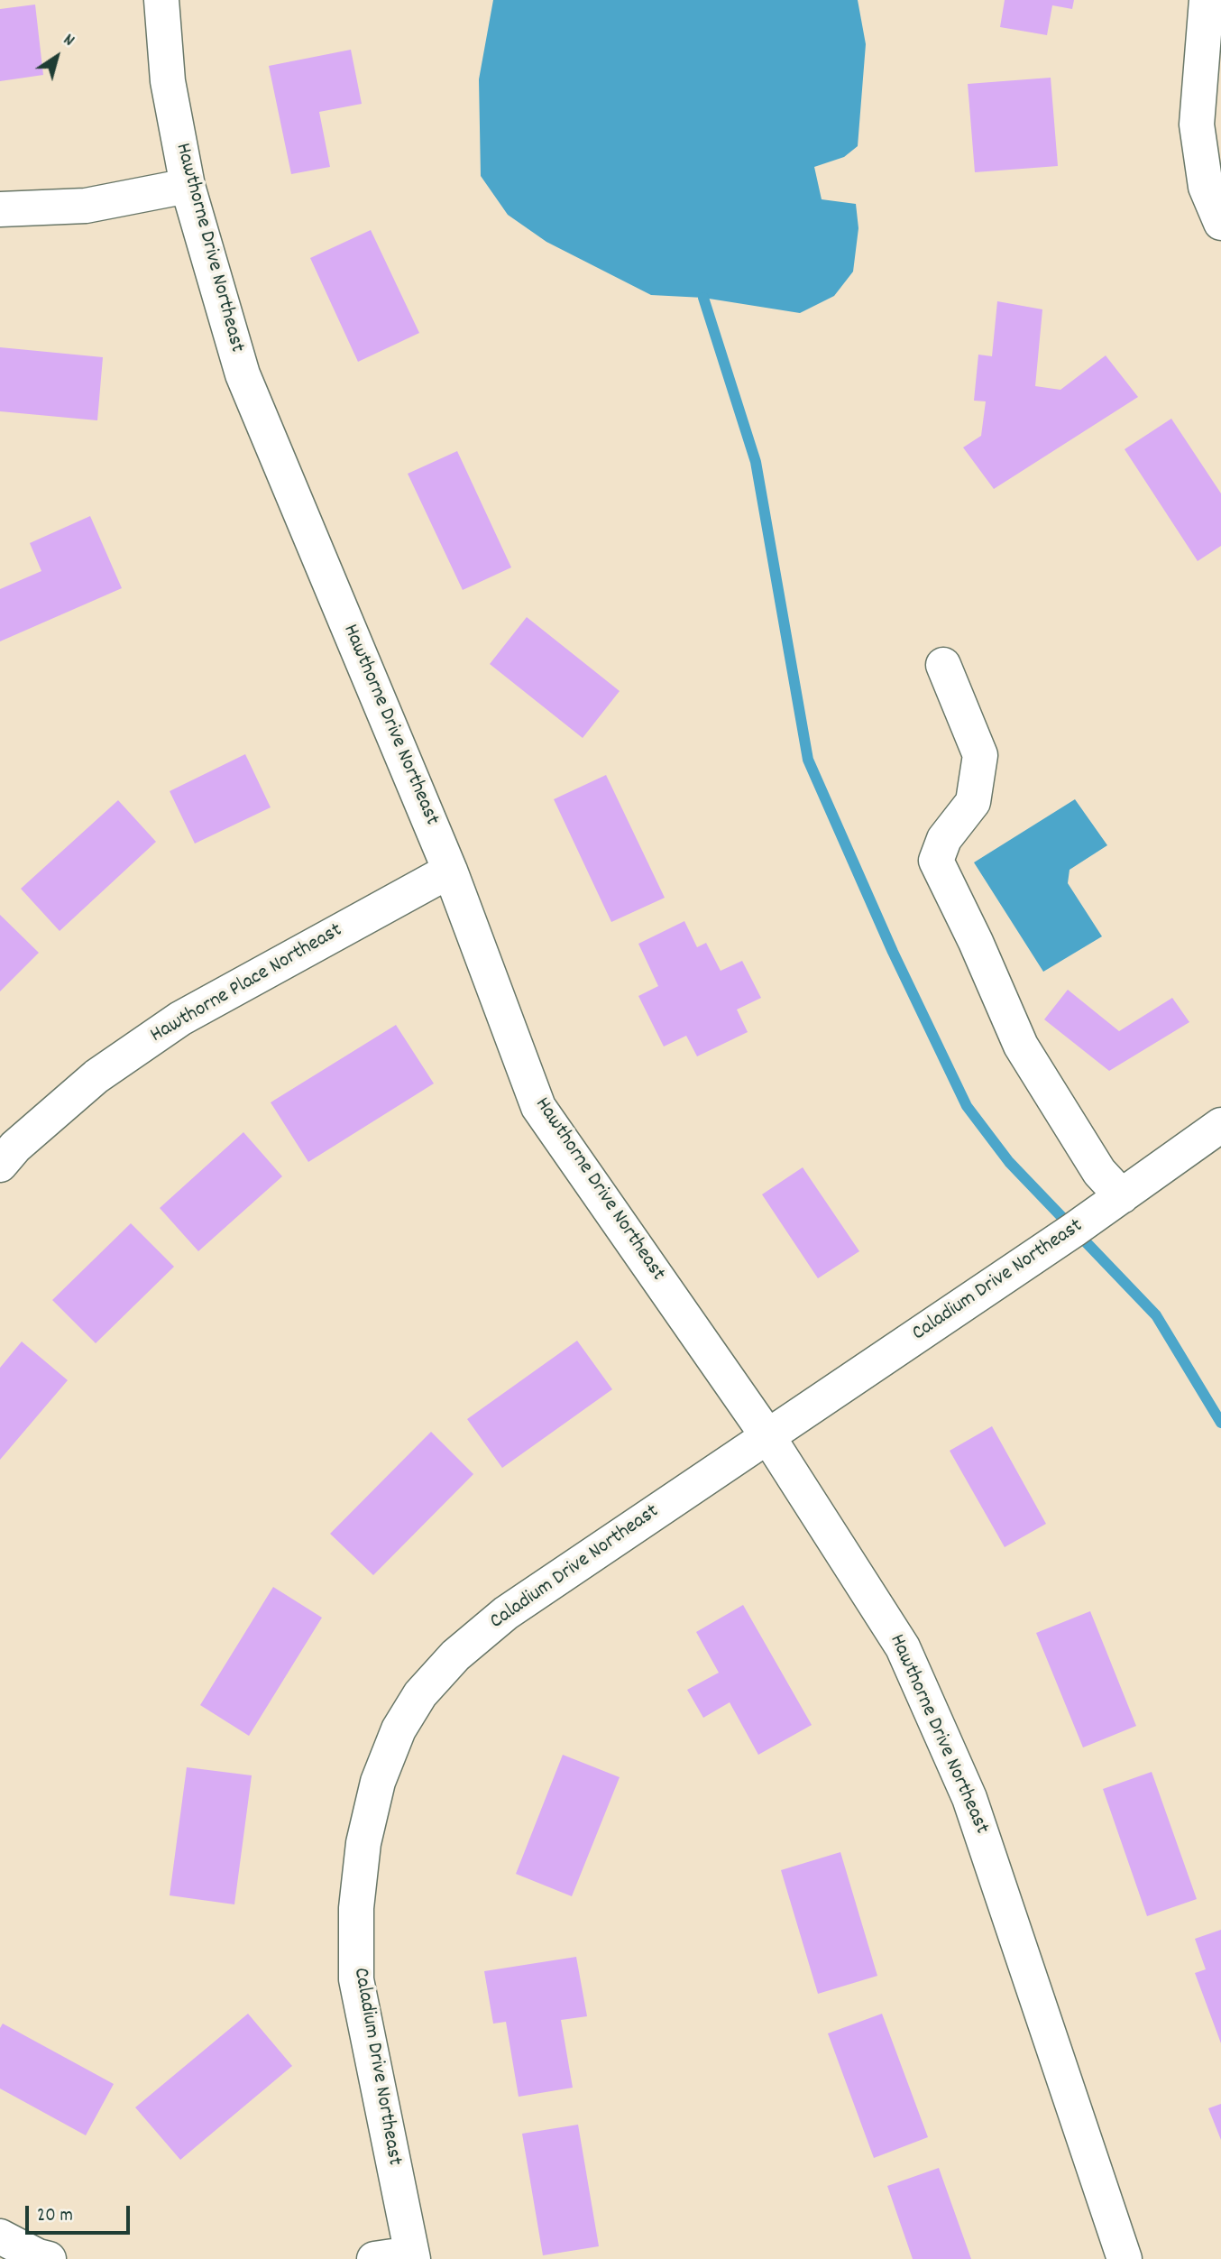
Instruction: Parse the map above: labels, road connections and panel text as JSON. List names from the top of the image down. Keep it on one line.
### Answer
{"streets":{"street":["Hawthorne Drive Northeast","Hawthorne Place Northeast","Caladium Drive Northeast"]},"crossings":[["Hawthorne Drive Northeast","Hawthorne Place Northeast"],["Hawthorne Drive Northeast","Caladium Drive Northeast"]],"scale_bar":"20 m","north":"top right"}
